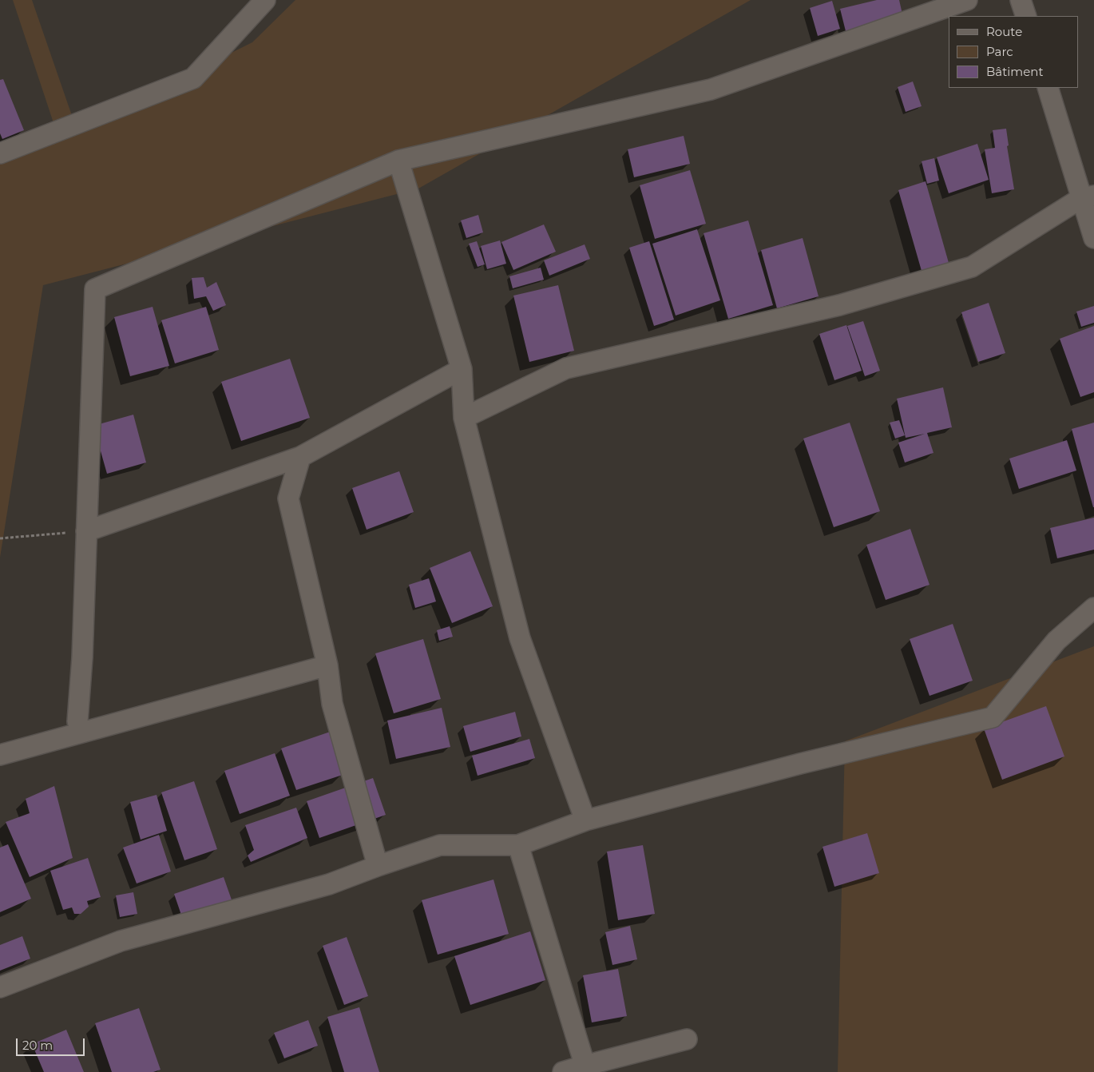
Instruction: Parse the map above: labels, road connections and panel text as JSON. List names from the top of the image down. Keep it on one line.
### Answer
{"legend":["Route","Parc","Bâtiment"],"scale_bar":"20 m"}
